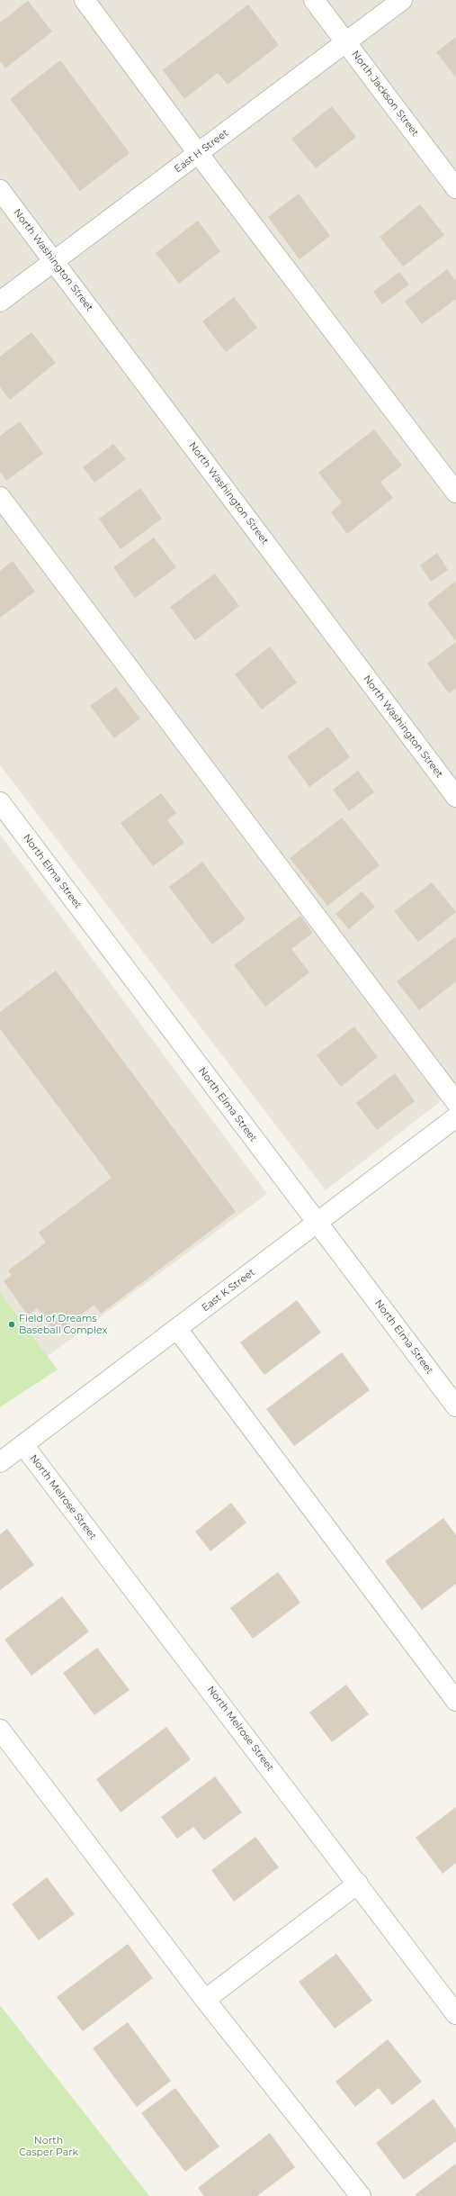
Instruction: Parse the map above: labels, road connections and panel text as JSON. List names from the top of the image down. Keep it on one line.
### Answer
{"streets":{"street":["North Jackson Street","East H Street","North Washington Street","North Elma Street","East K Street","North Melrose Street"]},"crossings":[["North Jackson Street","East H Street"],["East H Street","North Washington Street"],["North Elma Street","East K Street"],["East K Street","North Melrose Street"]],"parks":["North Casper Park"],"places":["Field of Dreams Baseball Complex"]}
